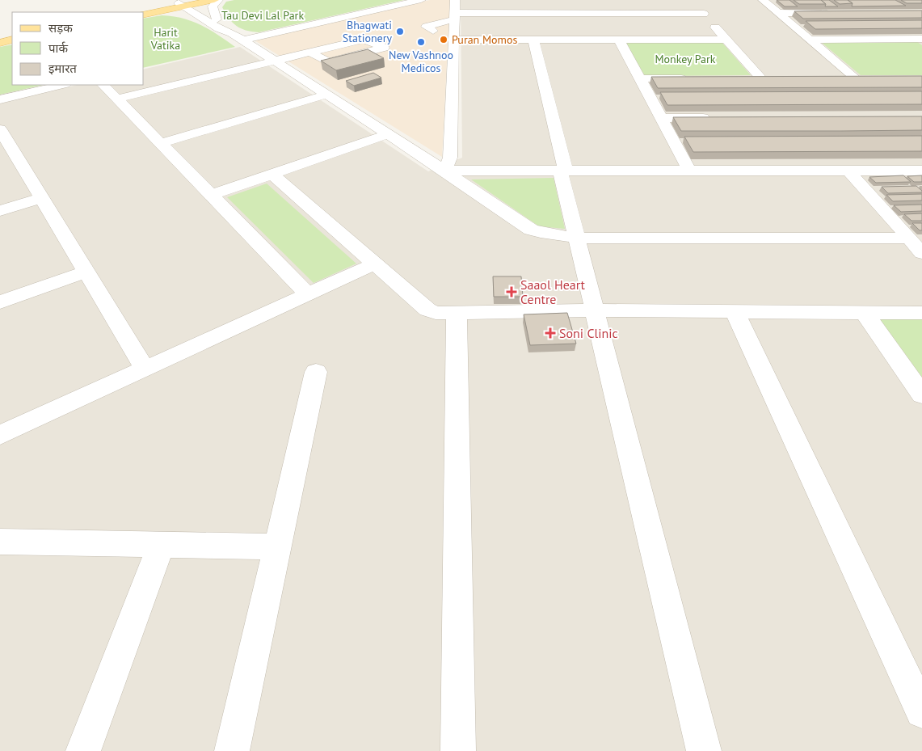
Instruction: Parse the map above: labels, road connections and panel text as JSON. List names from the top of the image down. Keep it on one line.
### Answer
{"parks":["Tau Devi Lal Park","Harit Vatika","Monkey Park"],"places":{"other":["Bhagwati Stationery","Puran Momos","New Vashnoo Medicos"],"health":["Saaol Heart Centre","Soni Clinic"]},"legend":["सड़क","पार्क","इमारत"]}
